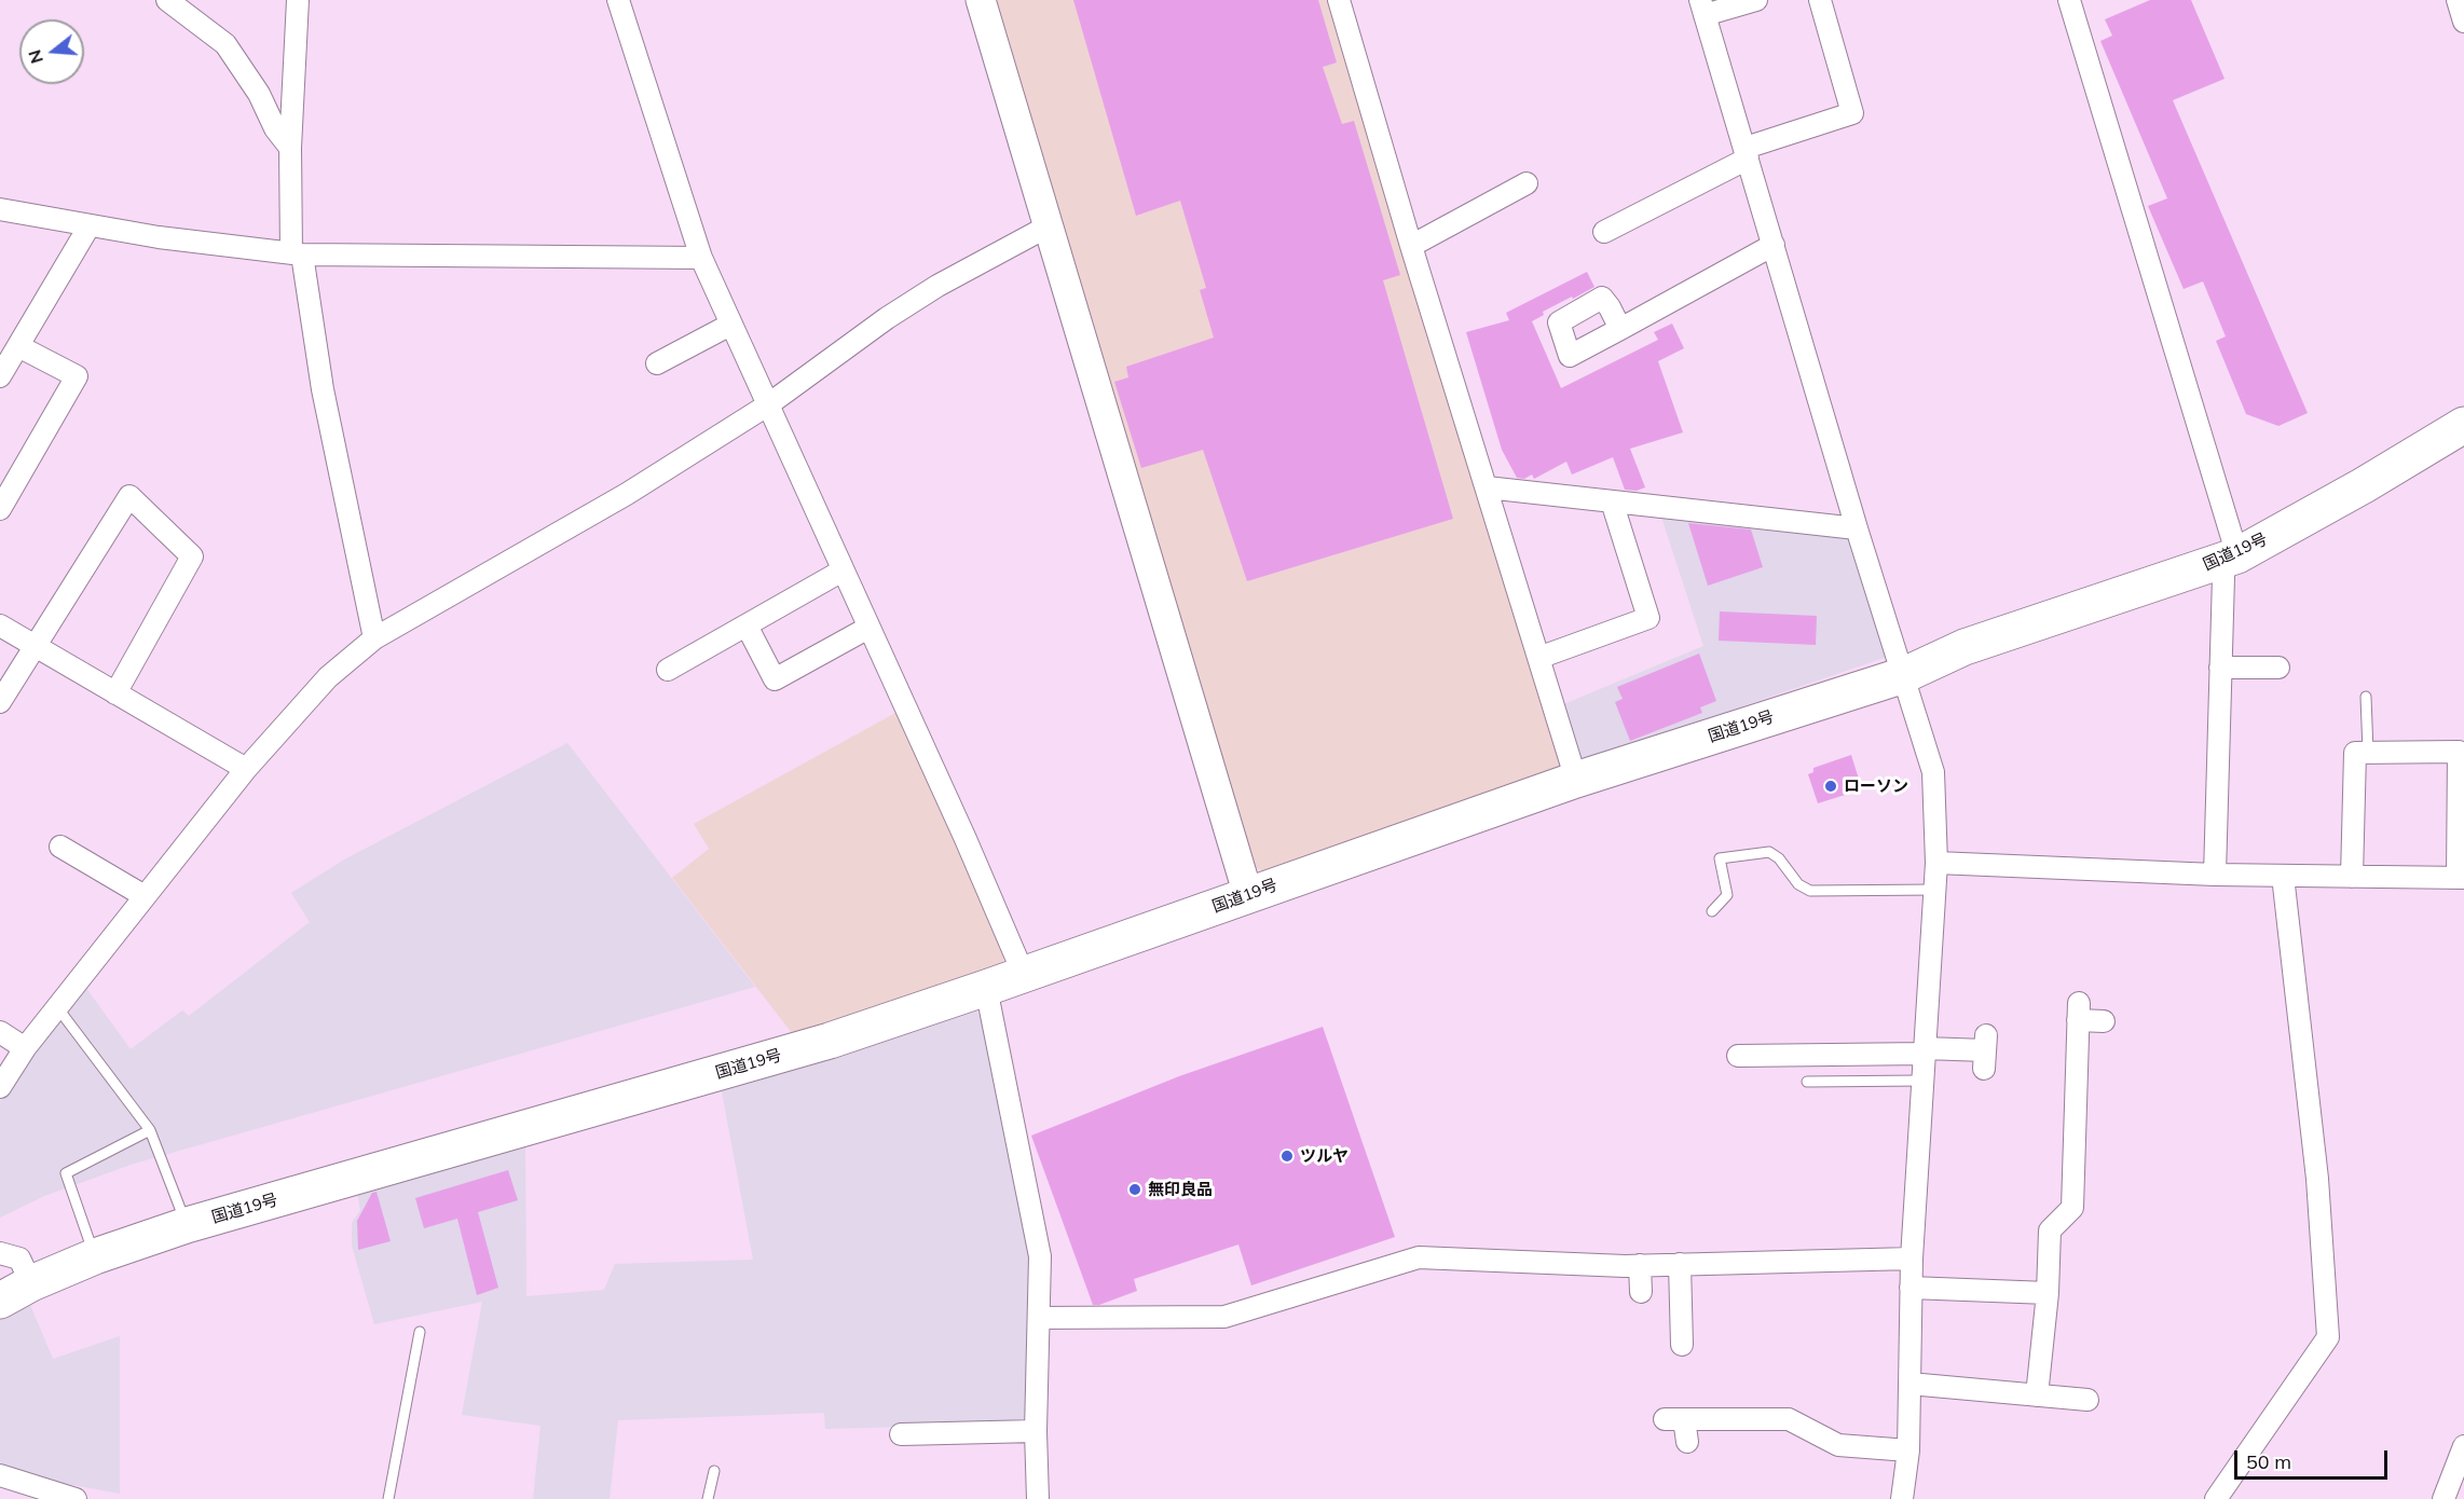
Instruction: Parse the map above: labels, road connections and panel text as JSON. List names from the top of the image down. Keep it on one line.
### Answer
{"streets":{"highway":["国道19号"]},"places":["ローソン","ツルヤ","無印良品"],"scale_bar":"50 m","north":"left"}
